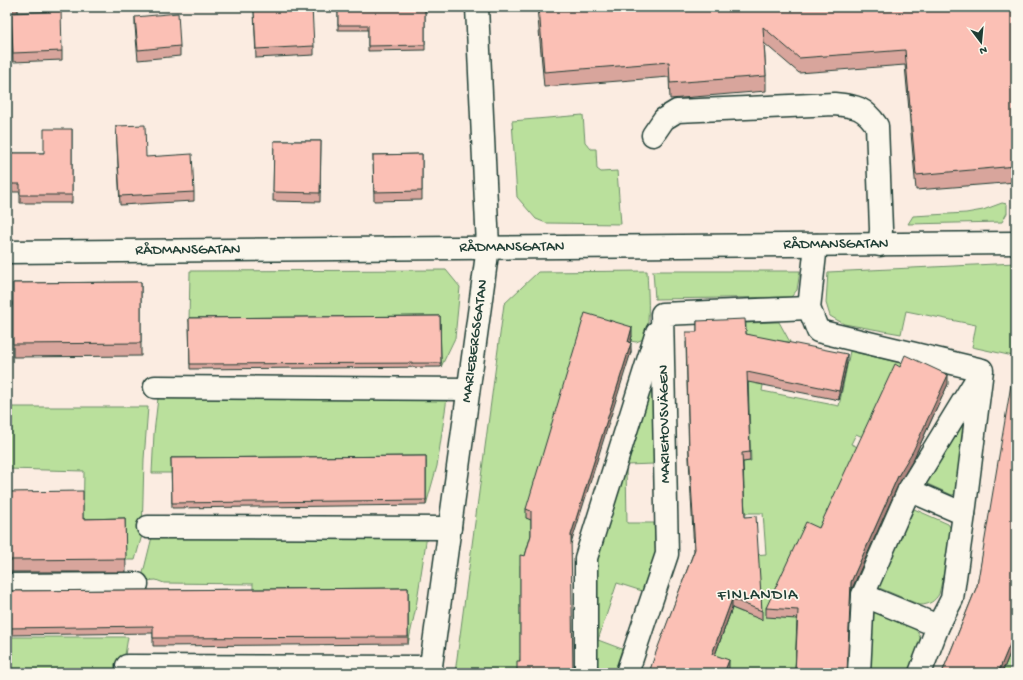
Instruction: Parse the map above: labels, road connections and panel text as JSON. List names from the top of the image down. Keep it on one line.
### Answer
{"streets":{"street":["RÅDMANSGATAN","MARIEBERGSGATAN","MARIEHOVSVÄGEN"]},"crossings":[["RÅDMANSGATAN","MARIEBERGSGATAN"]],"districts":["FINLANDIA"],"north":"bottom"}
